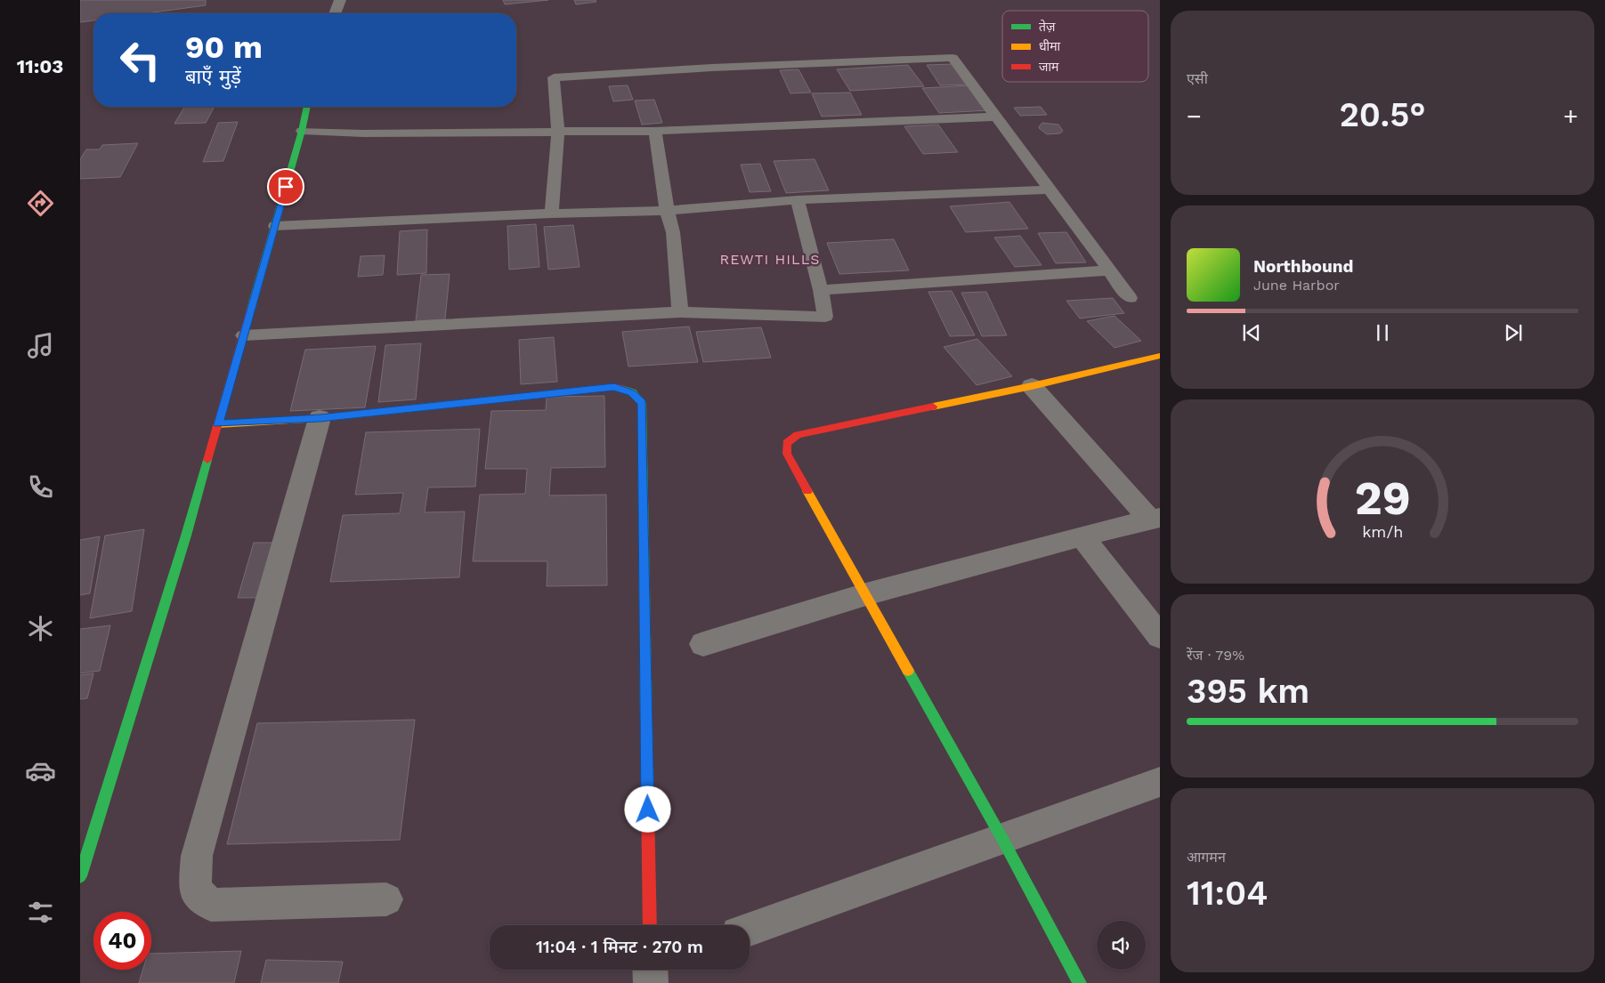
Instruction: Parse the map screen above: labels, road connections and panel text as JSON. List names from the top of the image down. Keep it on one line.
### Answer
{"districts":["REWTI HILLS"],"legend":["तेज़","धीमा","जाम"],"page":{"tabs":"11:03","tile":["एसी",["रेंज · 79%","395 km"],["आगमन","11:04"]],"turn":["90 m","बाएँ मुड़ें"],"heat":["−","20.5°","+"],"song":["Northbound","June Harbor"],"limit":"40","trip":"11:04 · 1 मिनट · 270 m","gauge":["29","km/h"]}}
